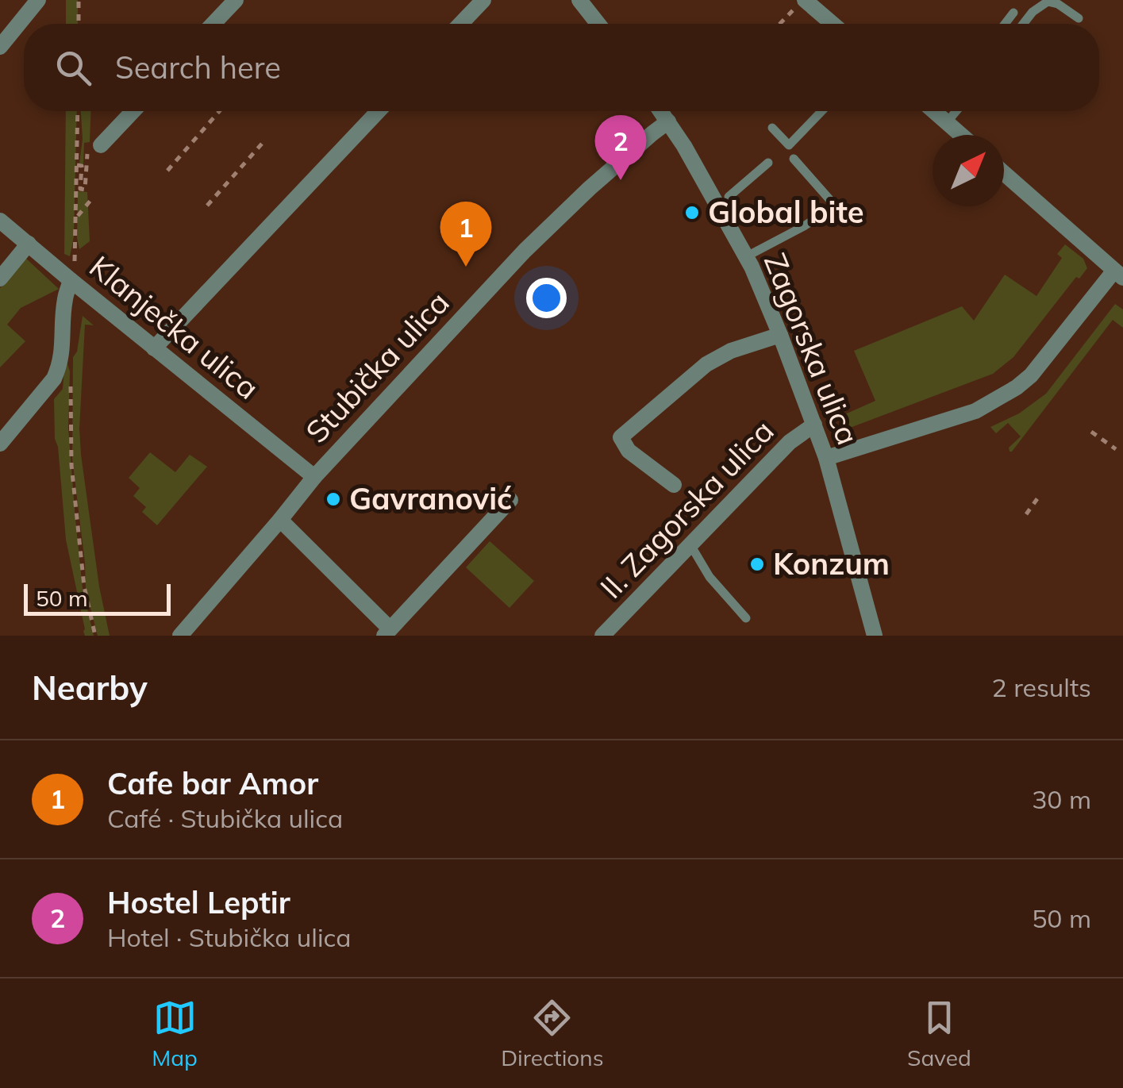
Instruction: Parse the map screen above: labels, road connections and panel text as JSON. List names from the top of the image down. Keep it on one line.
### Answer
{"streets":{"street":["Klanječka ulica","Zagorska ulica","Stubička ulica","II. Zagorska ulica"]},"crossings":[["Klanječka ulica","Stubička ulica"],["Zagorska ulica","Stubička ulica"],["Zagorska ulica","II. Zagorska ulica"]],"places":["Global bite","Gavranović","Konzum"],"scale_bar":"50 m","north":"top right","page":{"search":"Search here","pins":["2","1"],"scale":"50 m","heading":["Nearby","2 results"],"list":[{"mark":"1","name":"Cafe bar Amor","note":"Café · Stubička ulica","value":"30 m"},{"mark":"2","name":"Hostel Leptir","note":"Hotel · Stubička ulica","value":"50 m"}],"nav":["Map","Directions","Saved"]}}
